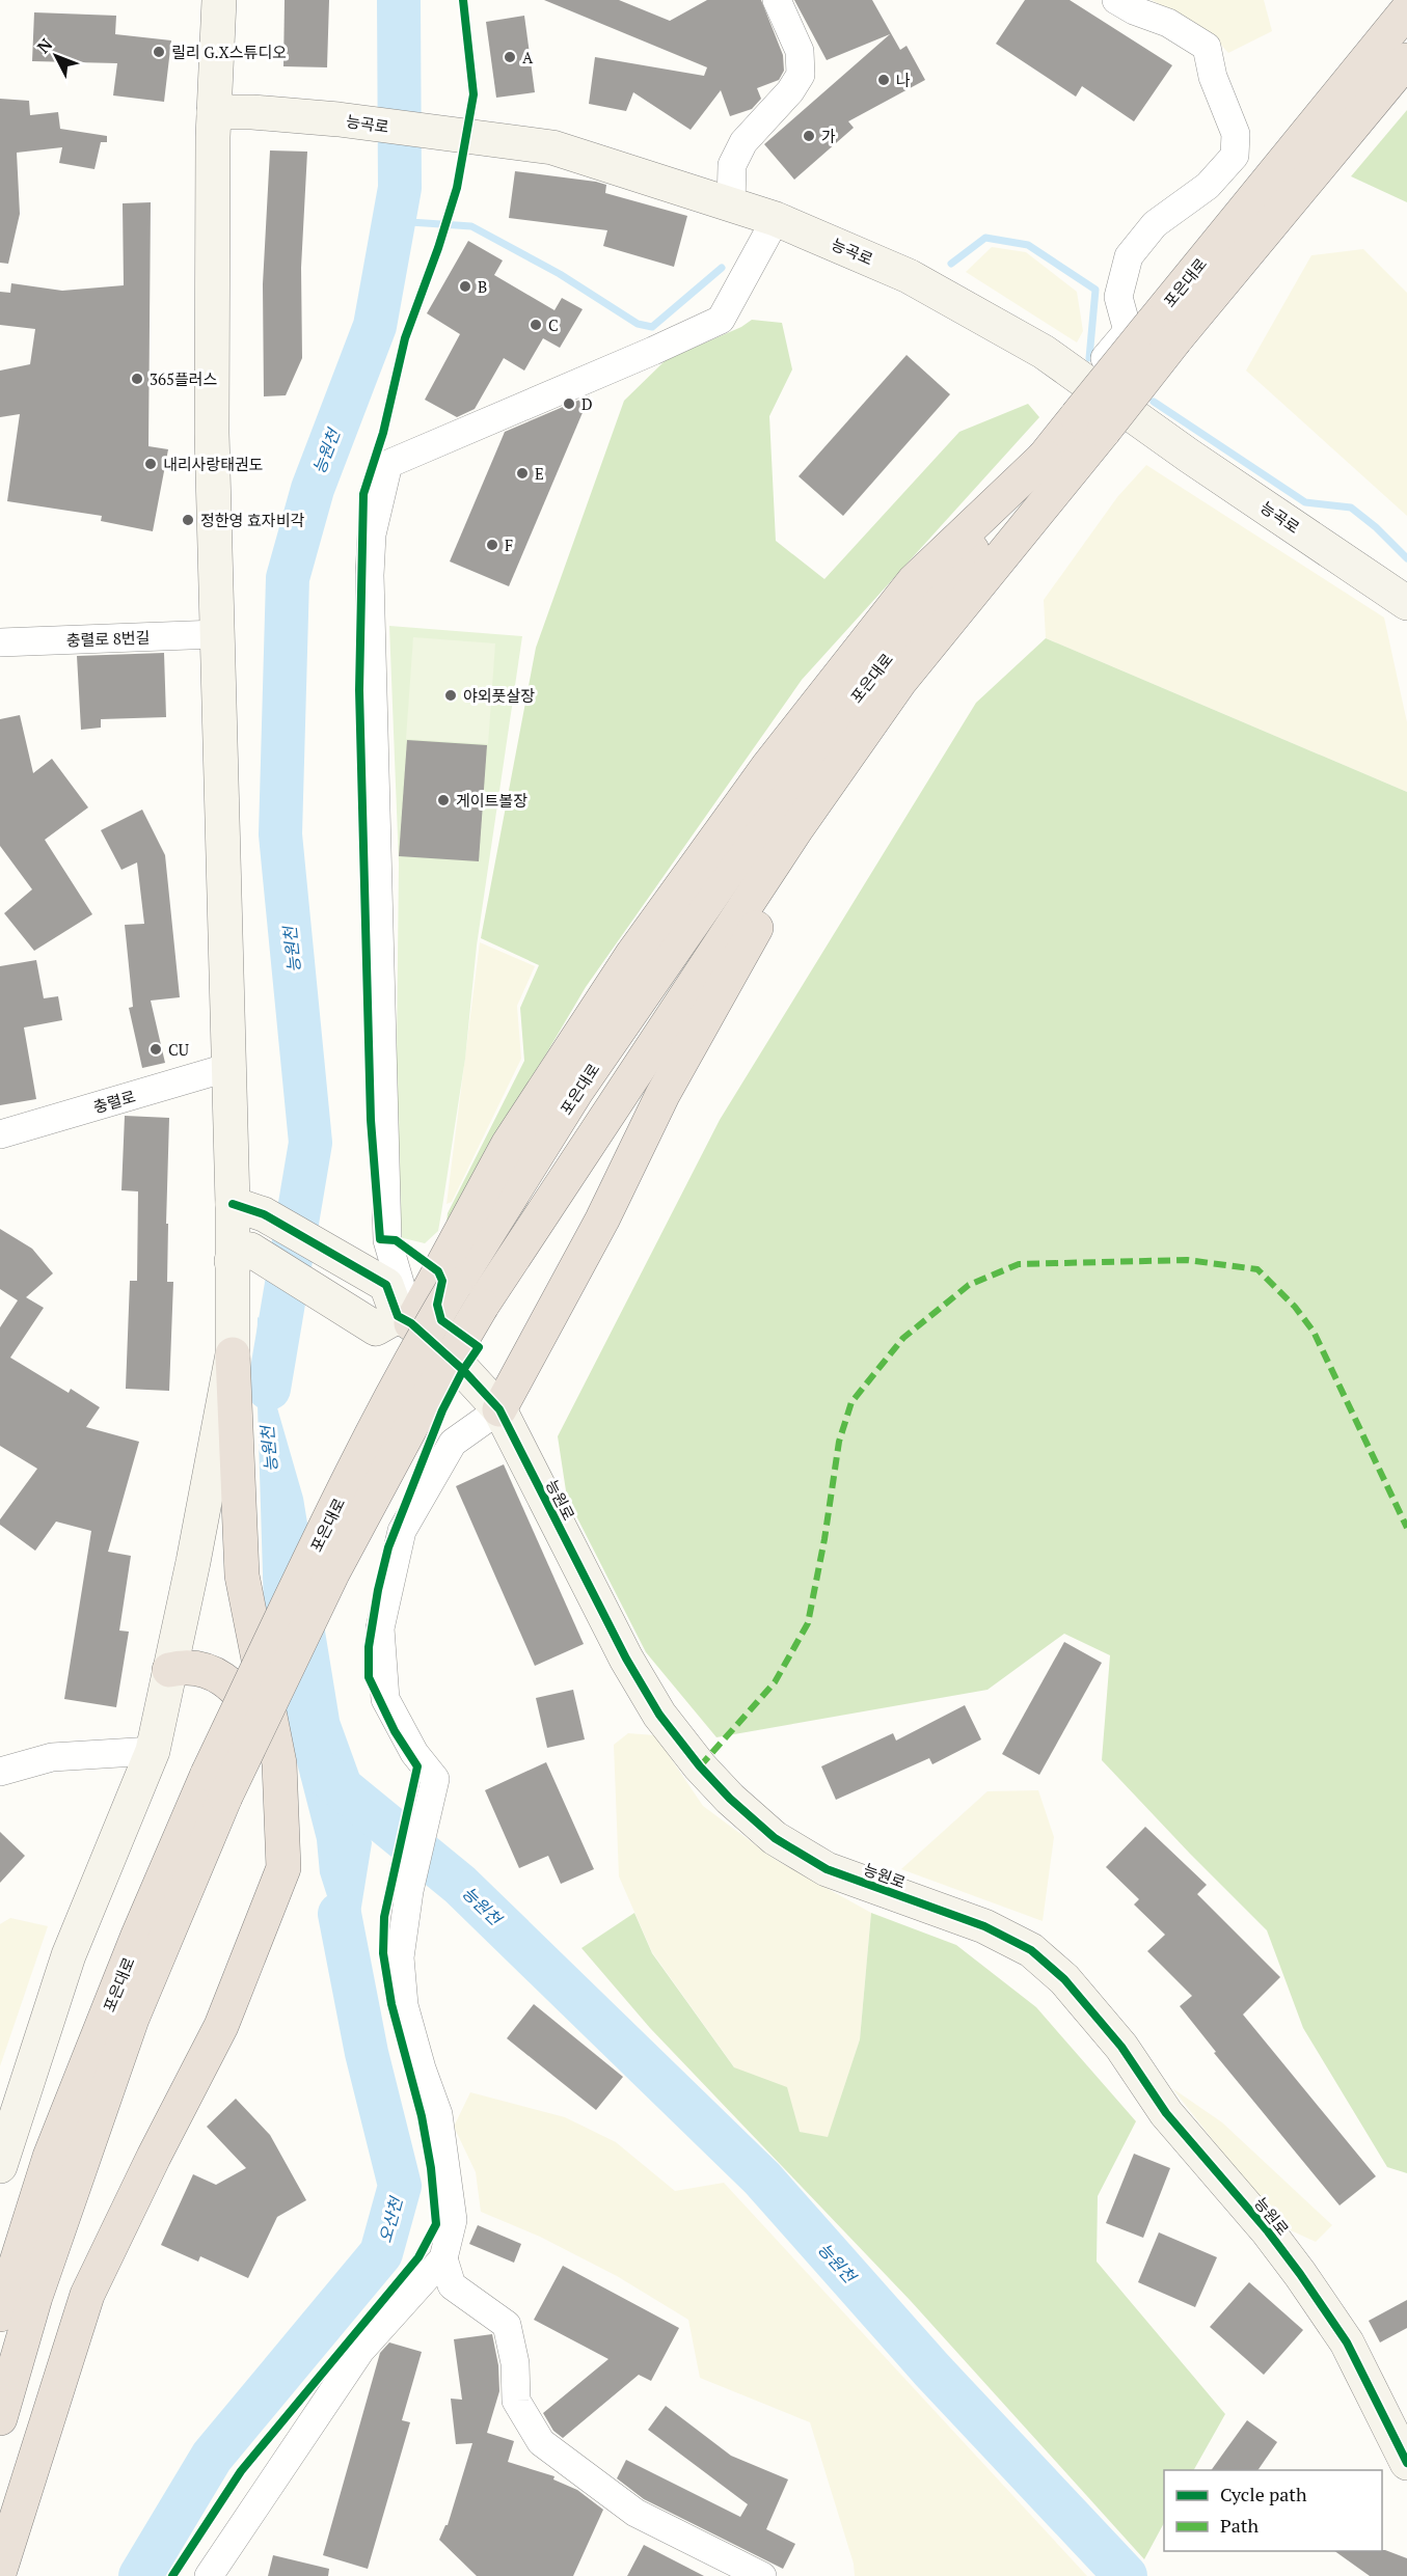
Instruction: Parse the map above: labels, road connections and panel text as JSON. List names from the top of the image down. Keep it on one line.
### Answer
{"streets":{"highway":["포은대로"],"street":["능곡로","충렬로 8번길","충렬로","능원로"]},"water":["능원천","오산천"],"places":["릴리 G.X스튜디오","A","나","가","B","C","365플러스","D","내리사랑태권도","E","정한영 효자비각","F","야외풋살장","게이트볼장","CU"],"legend":["Cycle path","Path"],"north":"top left"}
